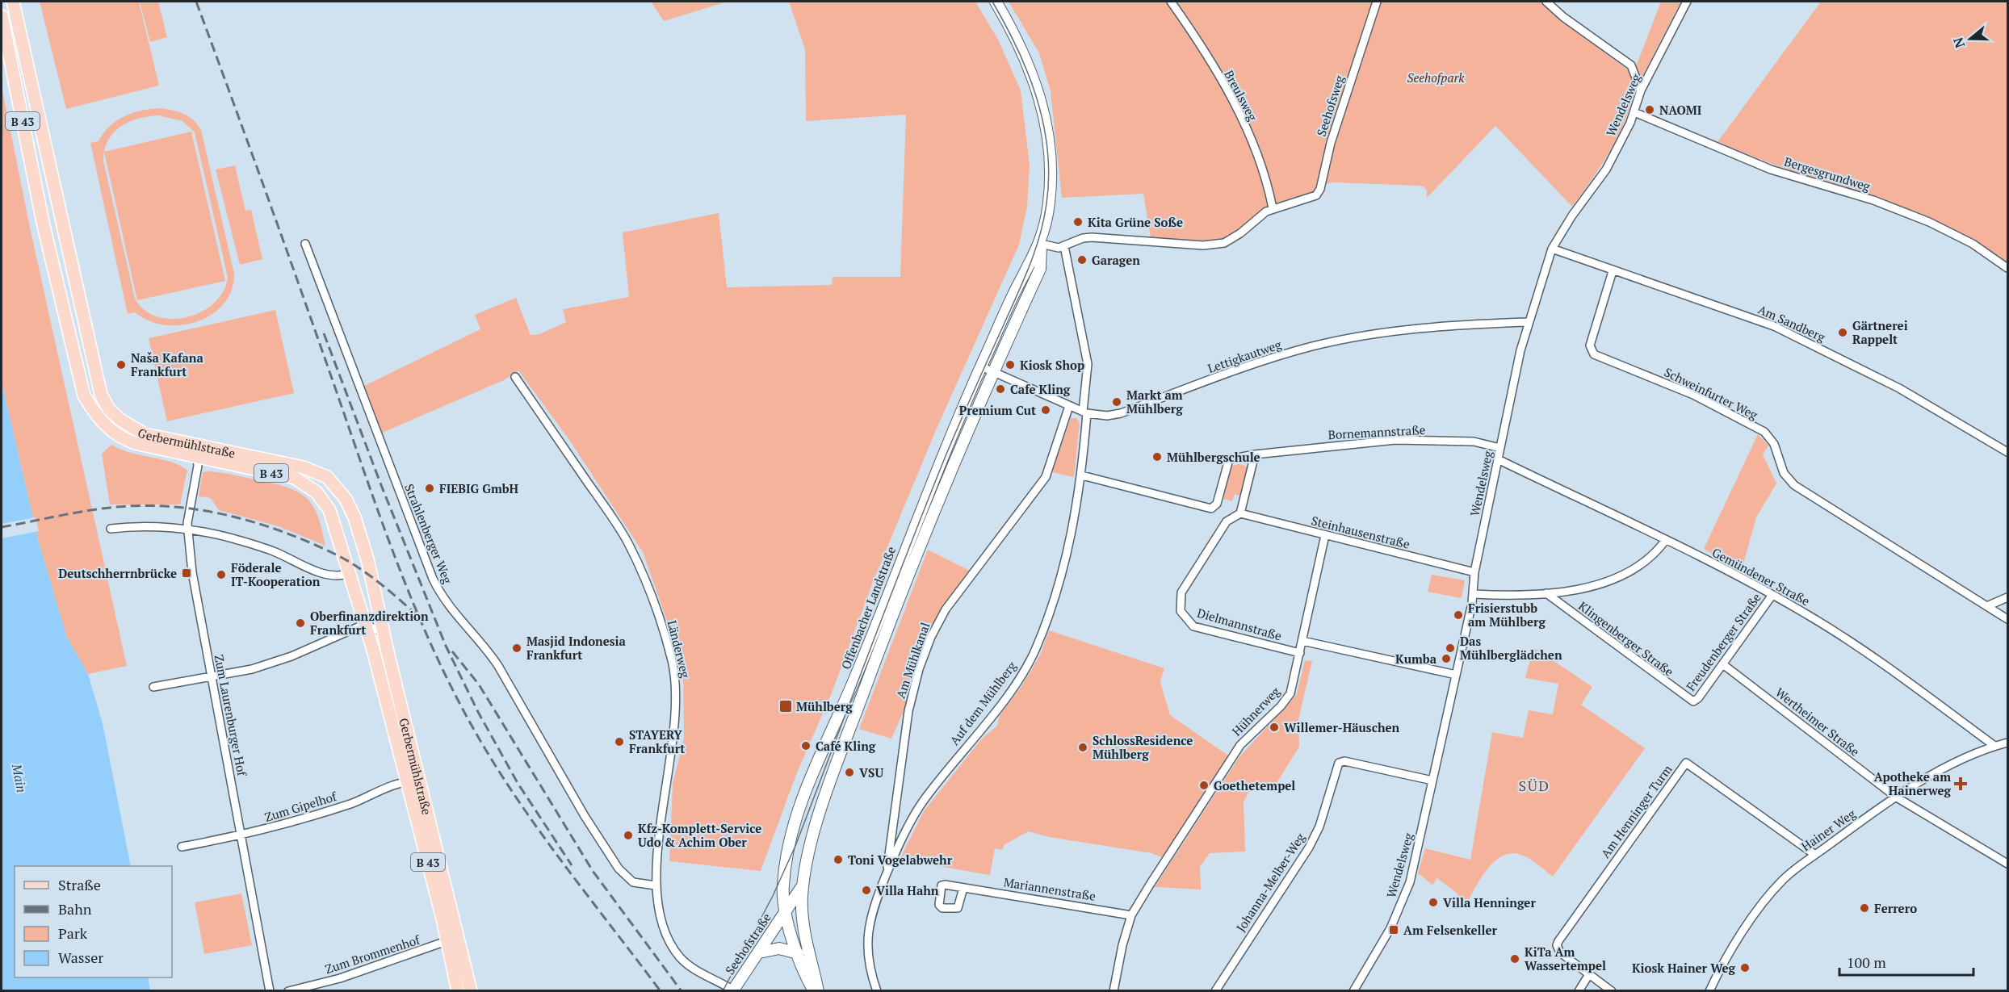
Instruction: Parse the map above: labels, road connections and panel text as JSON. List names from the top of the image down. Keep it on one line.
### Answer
{"streets":{"main road":["B 43","Gerbermühlstraße","Offenbacher Landstraße","Seehofstraße"],"street":["Breulsweg","Wendelsweg","Seehofsweg","Bergesgrundweg","Am Sandberg","Lettigkautweg","Schweinfurter Weg","Bornemannstraße","Steinhausenstraße","Strahlenberger Weg","Gemündener Straße","Dielmannstraße","Klingenberger Straße","Freudenberger Straße","Länderweg","Am Mühlkanal","Auf dem Mühlberg","Hühnerweg","Zum Laurenburger Hof","Wertheimer Straße","Zum Gipelhof","Am Henninger Turm","Hainer Weg","Johanna-Melber-Weg","Mariannenstraße","Zum Brommenhof"]},"crossings":[["Breulsweg","Seehofsweg"],["Wendelsweg","Bergesgrundweg"],["Wendelsweg","Am Sandberg"],["Wendelsweg","Lettigkautweg"],["Wendelsweg","Bornemannstraße"],["Wendelsweg","Steinhausenstraße"],["Wendelsweg","Gemündener Straße"],["Wendelsweg","Johanna-Melber-Weg"],["Am Sandberg","Schweinfurter Weg"],["Lettigkautweg","Offenbacher Landstraße"],["Lettigkautweg","Am Mühlkanal"],["Lettigkautweg","Auf dem Mühlberg"],["Bornemannstraße","Auf dem Mühlberg"],["Gerbermühlstraße","Zum Laurenburger Hof"],["Gerbermühlstraße","Zum Gipelhof"],["Gerbermühlstraße","Zum Brommenhof"],["Steinhausenstraße","Dielmannstraße"],["Steinhausenstraße","Hühnerweg"],["Strahlenberger Weg","Länderweg"],["Gemündener Straße","Freudenberger Straße"],["Gemündener Straße","Hainer Weg"],["Offenbacher Landstraße","Seehofstraße"],["Dielmannstraße","Hühnerweg"],["Klingenberger Straße","Freudenberger Straße"],["Freudenberger Straße","Wertheimer Straße"],["Länderweg","Seehofstraße"],["Am Mühlkanal","Auf dem Mühlberg"],["Hühnerweg","Mariannenstraße"],["Zum Laurenburger Hof","Zum Gipelhof"],["Wertheimer Straße","Hainer Weg"],["Am Henninger Turm","Hainer Weg"]],"districts":["SÜD"],"water":["Main"],"parks":["Seehofpark"],"places":{"other":["NAOMI","Kita Grüne Soße","Garagen","Gärtnerei Rappelt","Naša Kafana Frankfurt","Kiosk Shop","Cafe Kling","Markt am Mühlberg","Premium Cut","Mühlbergschule","FIEBIG GmbH","Föderale IT-Kooperation","Frisierstubb am Mühlberg","Oberfinanzdirektion Frankfurt","Masjid Indonesia Frankfurt","Das Mühlberglädchen","Kumba","Willemer-Häuschen","STAYERY Frankfurt","Café Kling","SchlossResidence Mühlberg","VSU","Goethetempel","Kfz-Komplett-Service Udo & Achim Ober","Toni Vogelabwehr","Villa Hahn","Villa Henninger","Ferrero","KiTa Am Wassertempel","Kiosk Hainer Weg"],"transit":["Deutschherrnbrücke","Mühlberg","Am Felsenkeller"],"health":["Apotheke am Hainerweg"]},"legend":["Straße","Bahn","Park","Wasser"],"scale_bar":"100 m","north":"left"}
